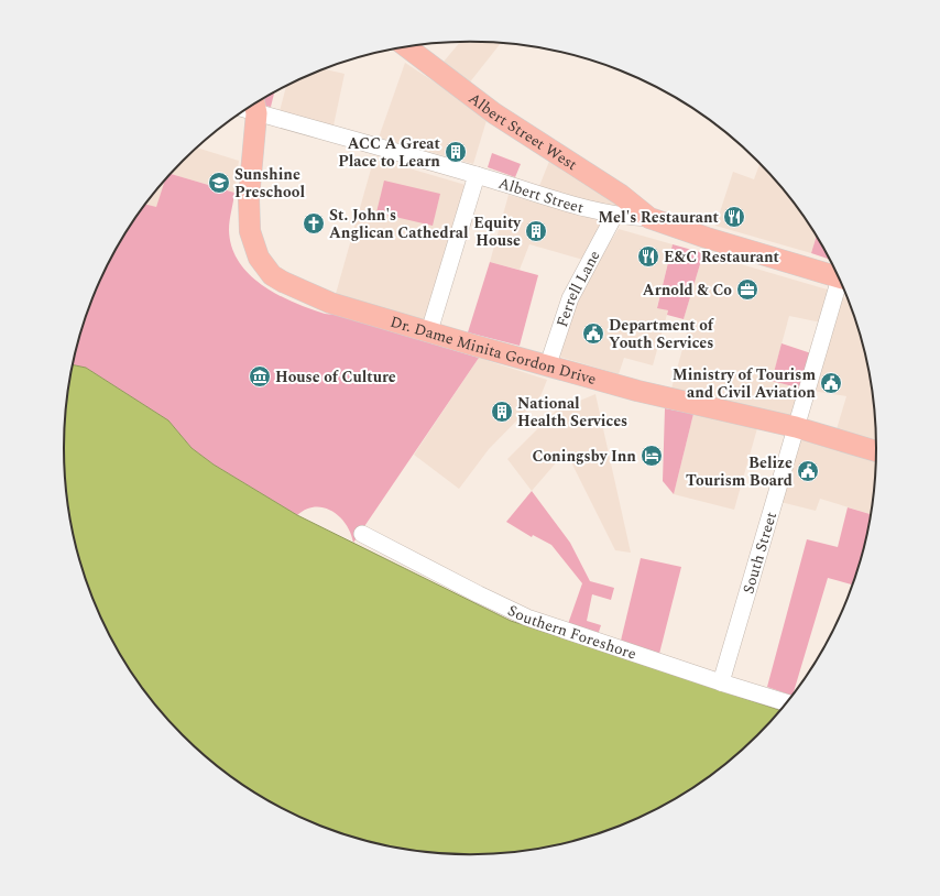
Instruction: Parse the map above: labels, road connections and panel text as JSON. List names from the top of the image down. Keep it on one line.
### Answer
{"streets":{"main road":["Albert Street West","Albert Street","Dr. Dame Minita Gordon Drive"],"street":["Ferrell Lane","South Street","Southern Foreshore"]},"crossings":[["Albert Street West","Albert Street"],["Albert Street","Ferrell Lane"],["Albert Street","Dr. Dame Minita Gordon Drive"],["Ferrell Lane","Dr. Dame Minita Gordon Drive"],["Dr. Dame Minita Gordon Drive","South Street"],["South Street","Southern Foreshore"]],"places":{"building":["ACC A Great Place to Learn","Equity House","National Health Services"],"school or university":["Sunshine Preschool"],"restaurant":["Mel's Restaurant","E&C Restaurant"],"church":["St. John's Anglican Cathedral"],"office":["Arnold & Co"],"public building":["Department of Youth Services","Ministry of Tourism and Civil Aviation","Belize Tourism Board"],"museum":["House of Culture"],"hotel":["Coningsby Inn"]}}
